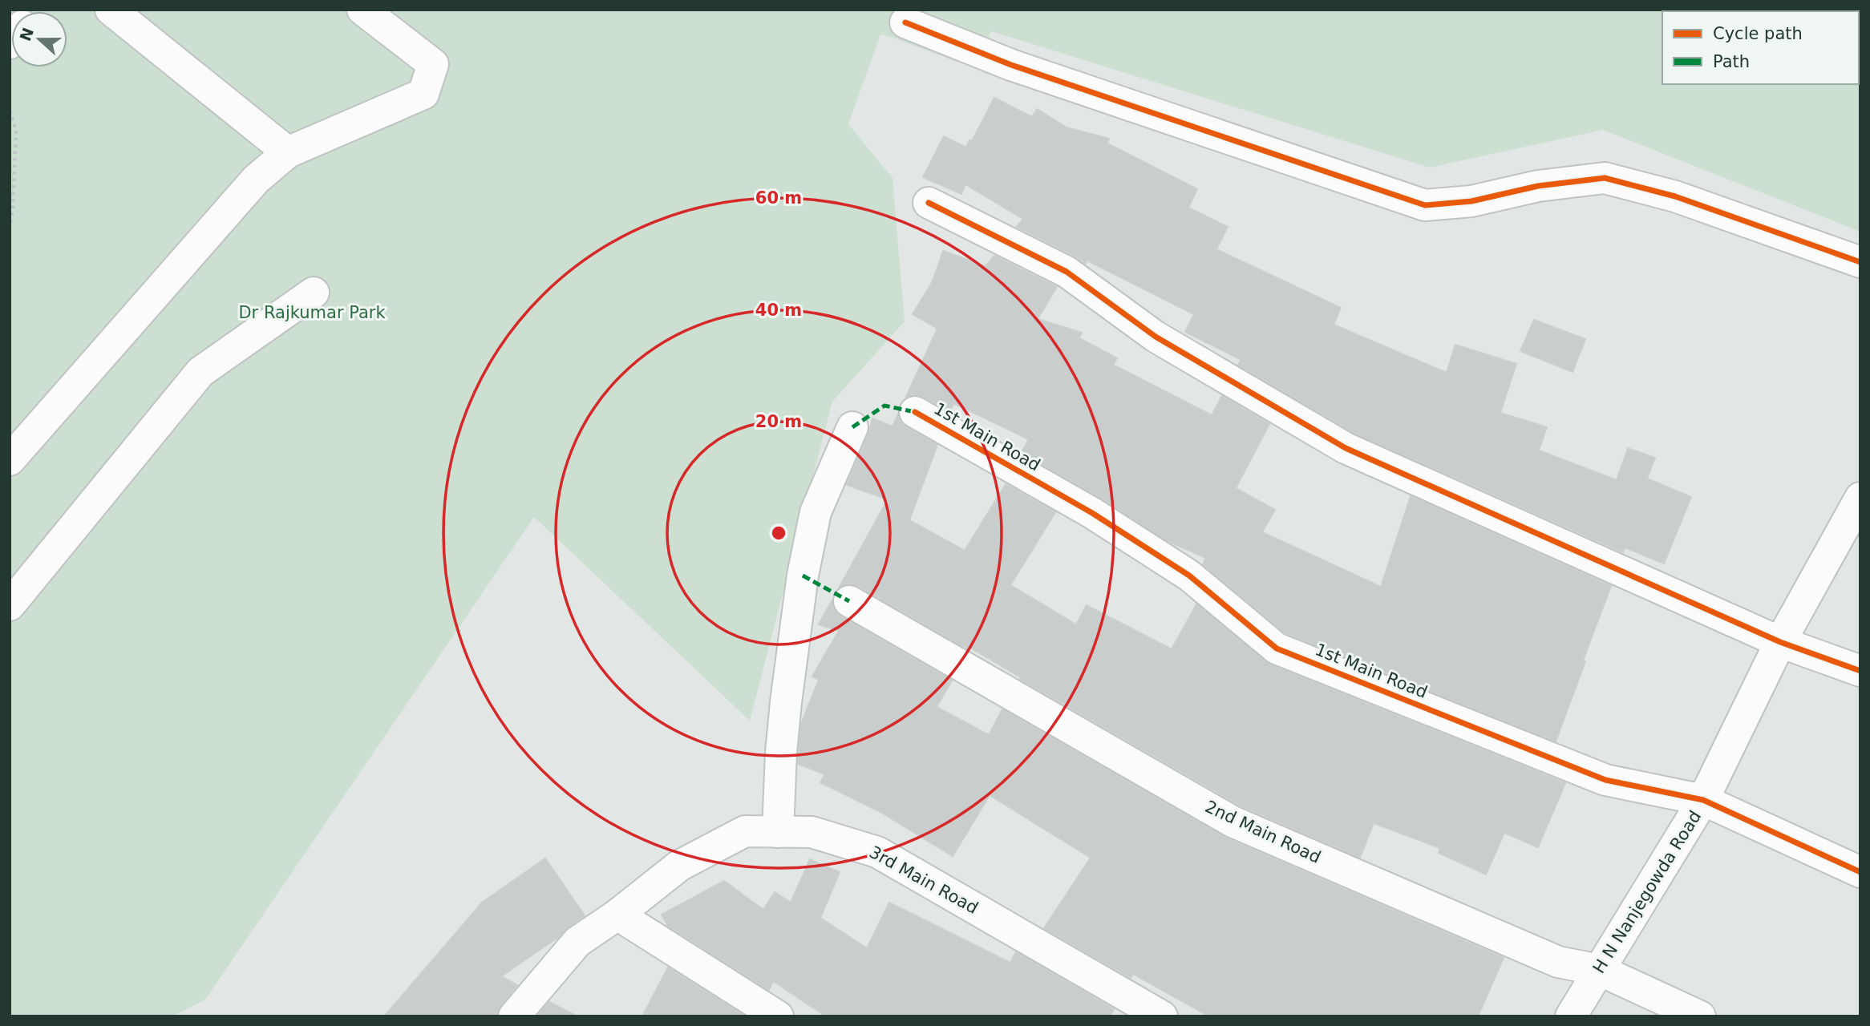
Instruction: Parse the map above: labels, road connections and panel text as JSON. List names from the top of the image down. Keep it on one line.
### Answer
{"streets":{"street":["1st Main Road","2nd Main Road","3rd Main Road","H N Nanjegowda Road"]},"crossings":[["1st Main Road","H N Nanjegowda Road"],["2nd Main Road","H N Nanjegowda Road"]],"parks":["Dr Rajkumar Park"],"legend":["Cycle path","Path"],"north":"left","rings":["60 m","40 m","20 m"]}
